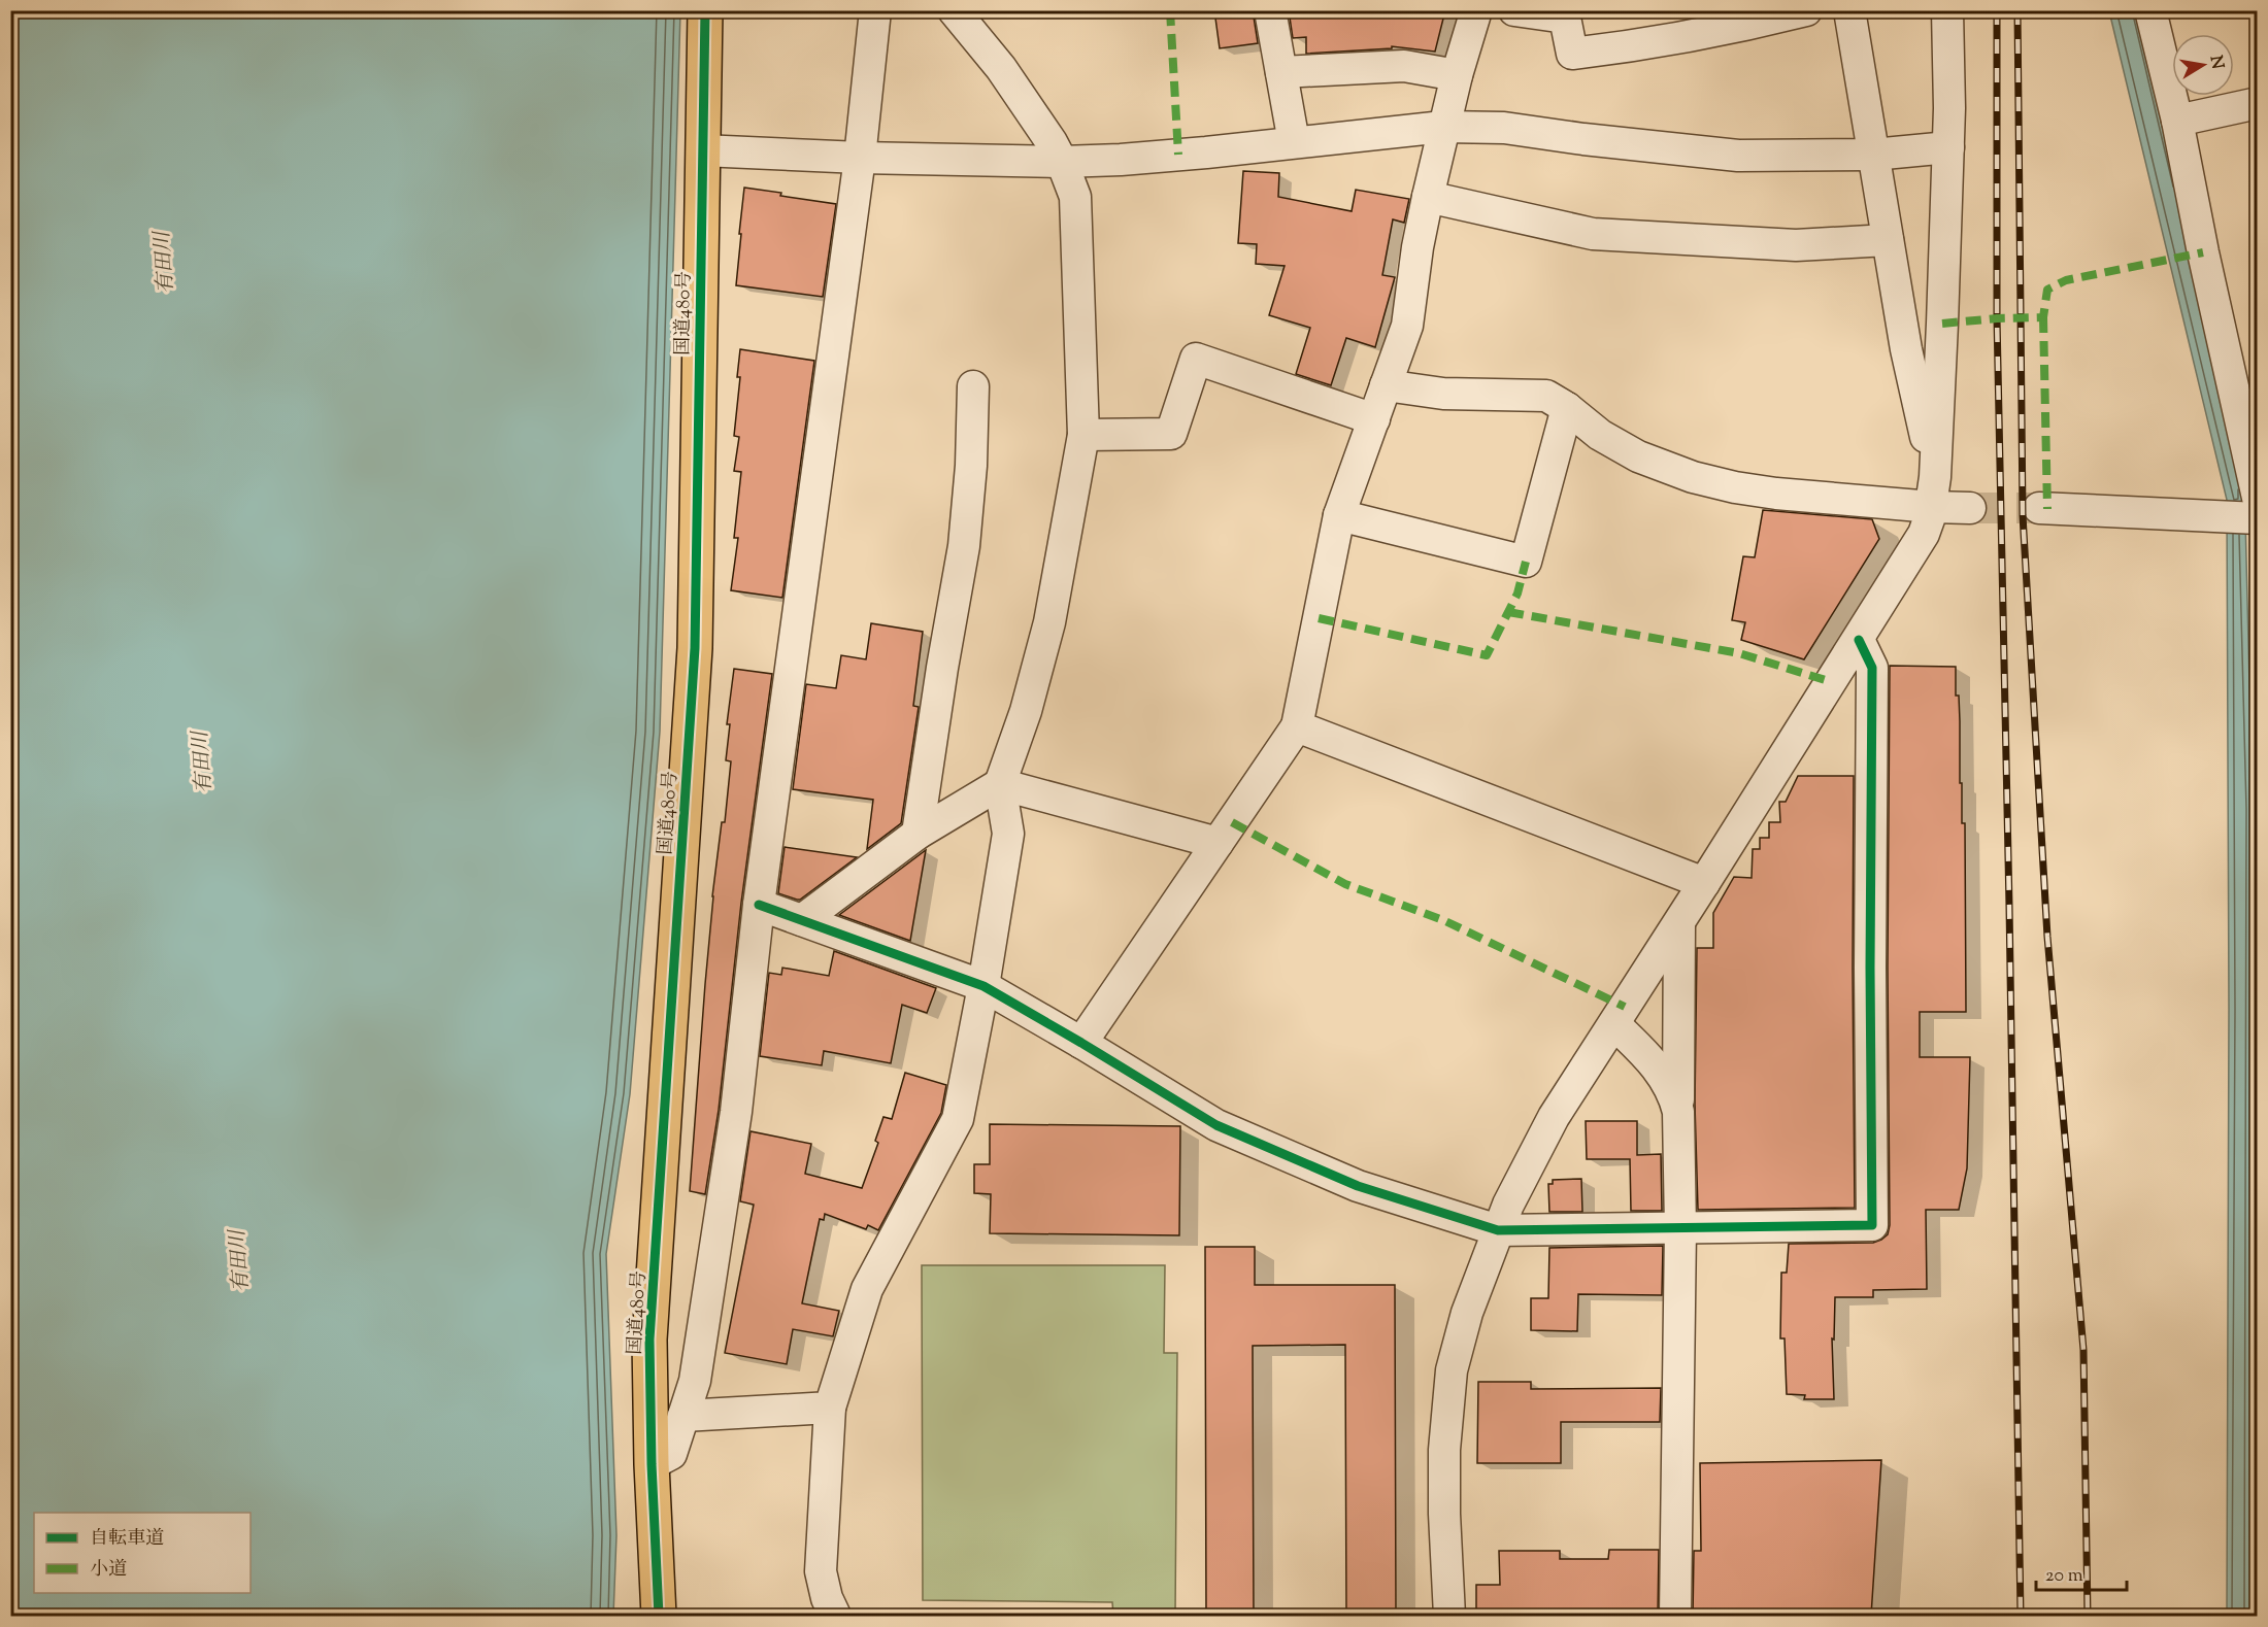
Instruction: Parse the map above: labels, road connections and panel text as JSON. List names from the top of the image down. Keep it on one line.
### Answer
{"streets":{"highway":["国道480号"]},"water":["有田川"],"legend":["自転車道","小道"],"scale_bar":"20 m","north":"right"}
